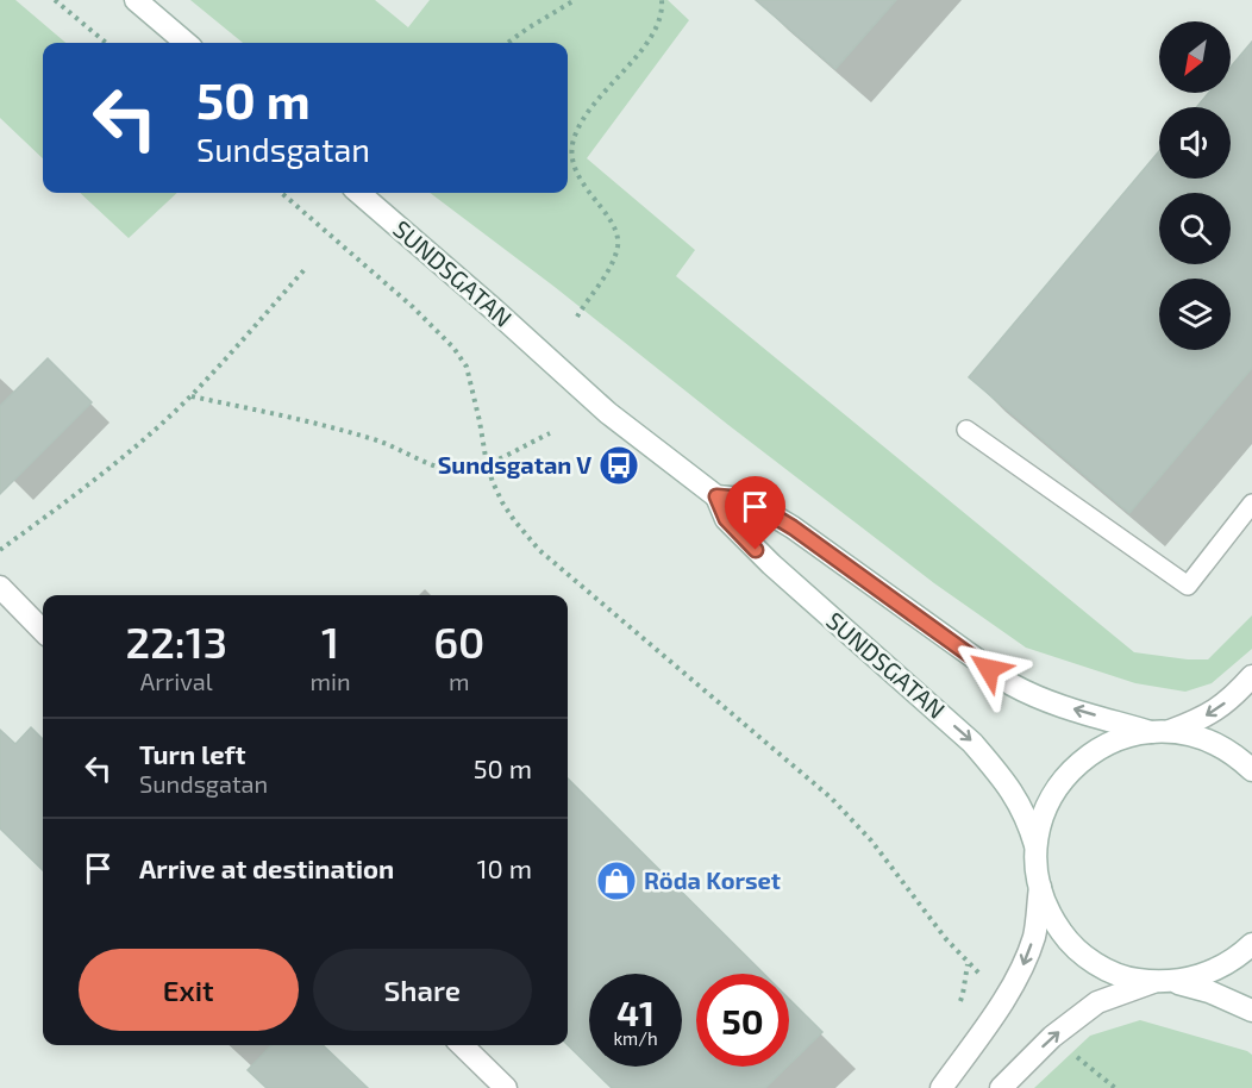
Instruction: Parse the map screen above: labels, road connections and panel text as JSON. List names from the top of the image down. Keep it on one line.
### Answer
{"streets":{"main road":["SUNDSGATAN"]},"places":{"bus stop":["Sundsgatan V"],"shop":["Röda Korset"]},"north":"bottom left","page":{"turn":["50 m","Sundsgatan"],"eta":["22:13","Arrival","1","min","60","m"],"list":[{"name":"Turn left","note":"Sundsgatan","value":"50 m"},{"name":"Arrive at destination","value":"10 m"}],"buttons":["Exit","Share"],"speed":"41 km/h","limit":"50"}}
